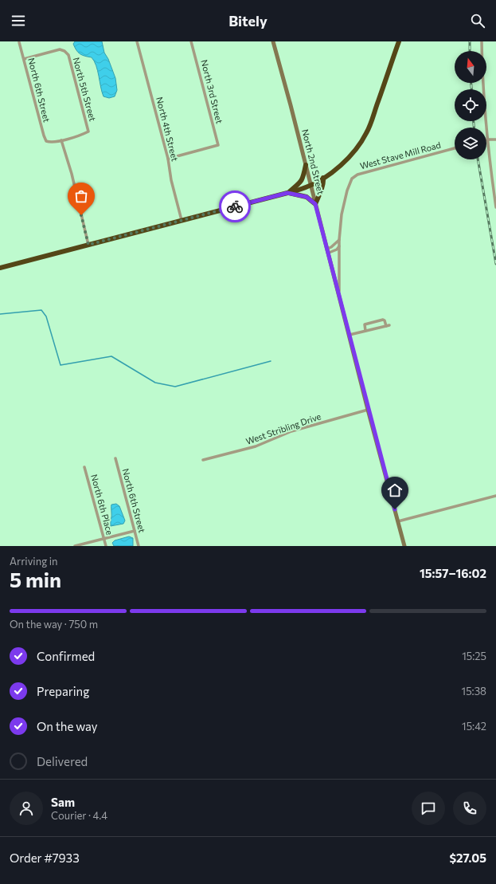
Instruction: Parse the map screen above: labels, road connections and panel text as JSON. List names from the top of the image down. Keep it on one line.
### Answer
{"streets":{"main road":["North 2nd Street"],"street":["North 5th Street","North 6th Street","North 3rd Street","North 4th Street","West Stave Mill Road","West Stribling Drive","North 6th Place"]},"crossings":[["North 5th Street","North 6th Street"],["North 3rd Street","North 4th Street"],["West Stave Mill Road","North 2nd Street"],["North 2nd Street","West Stribling Drive"]],"north":"top","page":{"header":"Bitely","heading":["5 min","Arriving in","15:57–16:02"],"panel":["Sam","Courier · 4.4","Order #7933","$27.05"],"bar":"On the way · 750 m","list":[["Confirmed","15:25"],["Preparing","15:38"],["On the way","15:42"],"Delivered"]}}
